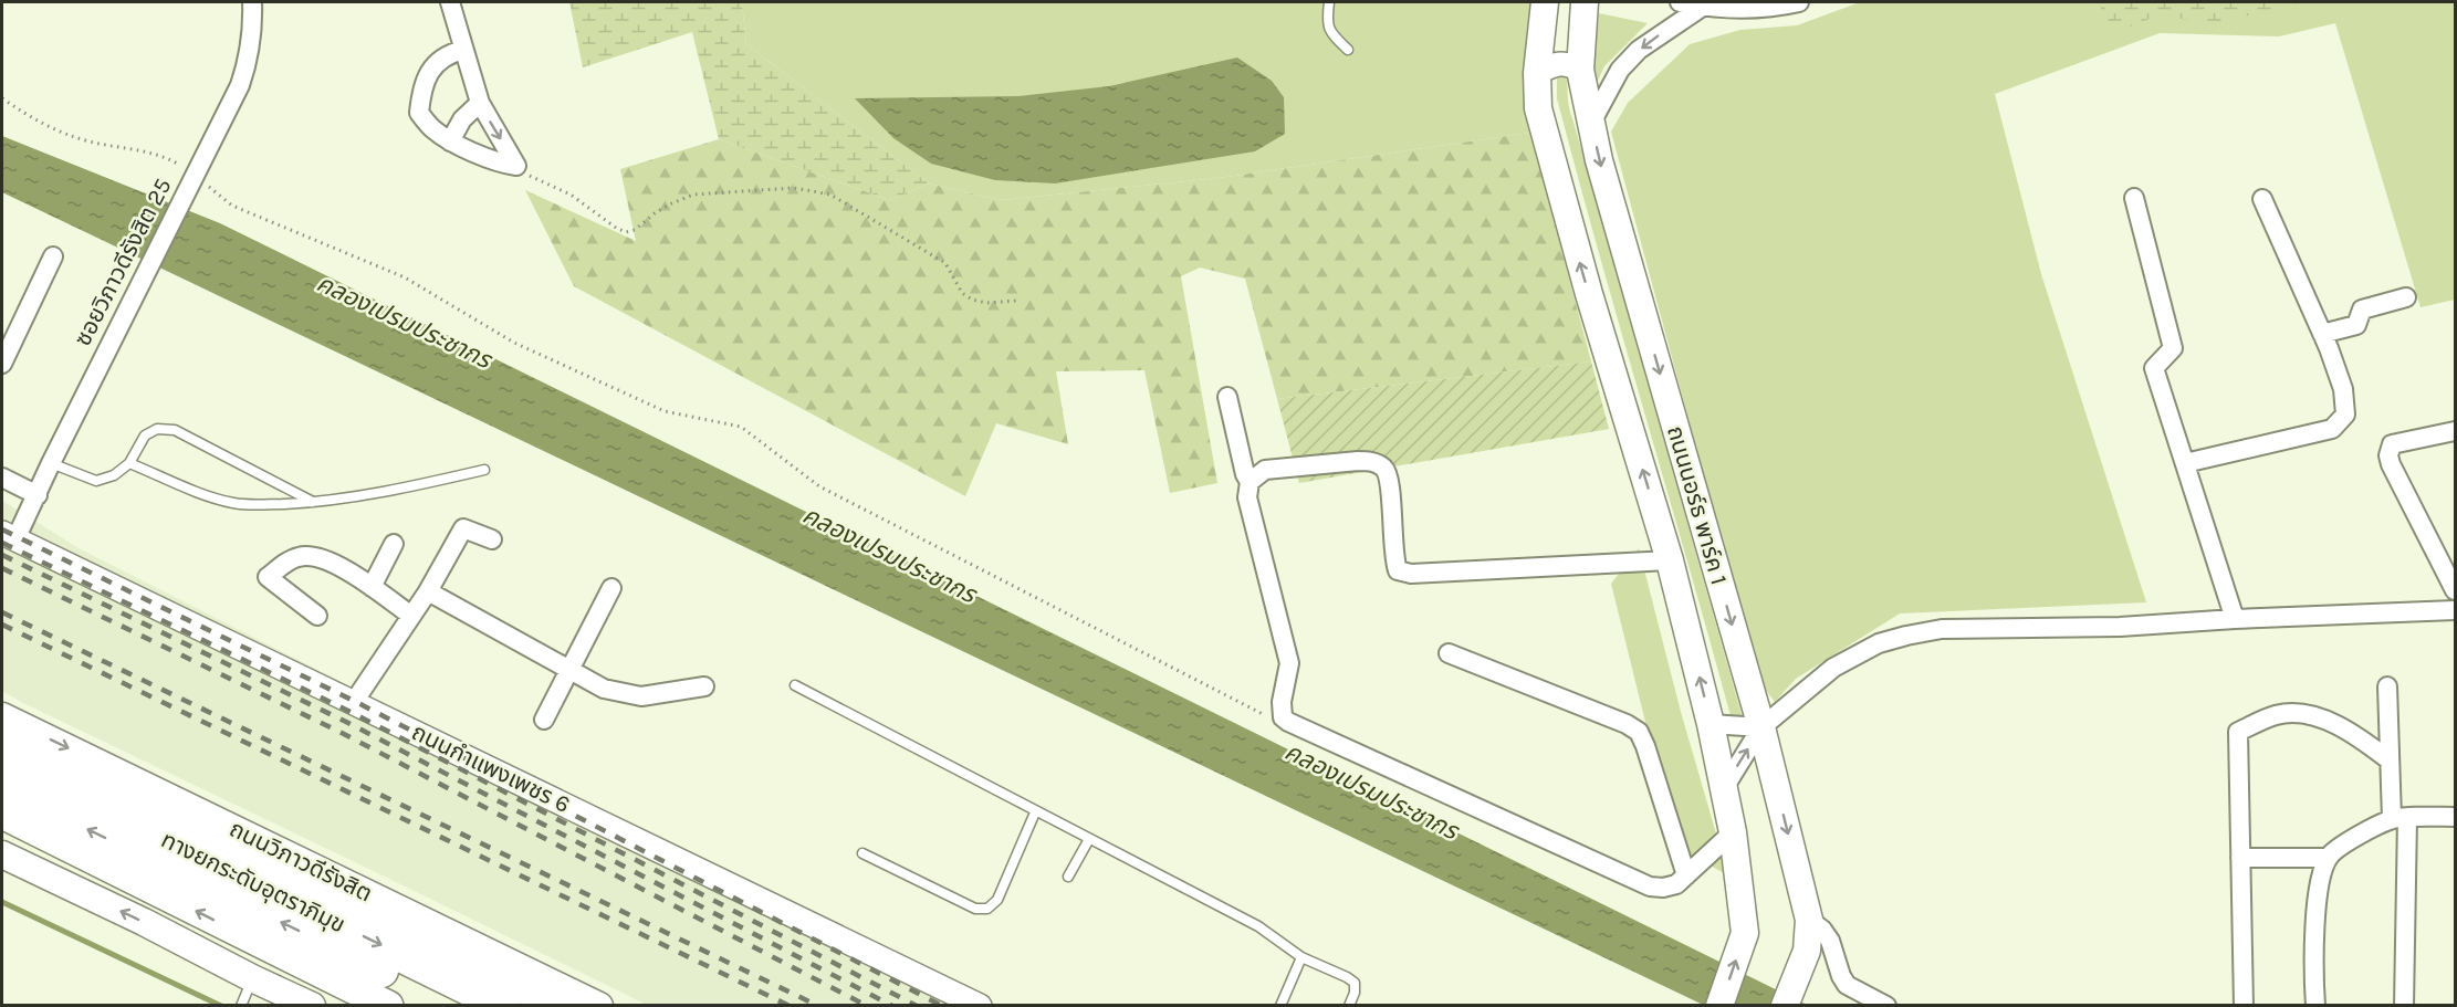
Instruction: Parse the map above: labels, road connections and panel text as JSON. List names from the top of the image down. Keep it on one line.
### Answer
{"streets":{"highway":["ถนนวิภาวดีรังสิต","ทางยกระดับอุตราภิมุข"],"main road":["ถนนนอร์ธ พาร์ค 1"],"street":["ซอยวิภาวดีรังสิต 25","ถนนกำแพงเพชร 6"]},"crossings":[["ซอยวิภาวดีรังสิต 25","ถนนกำแพงเพชร 6"]],"water":["คลองเปรมประชากร"]}
